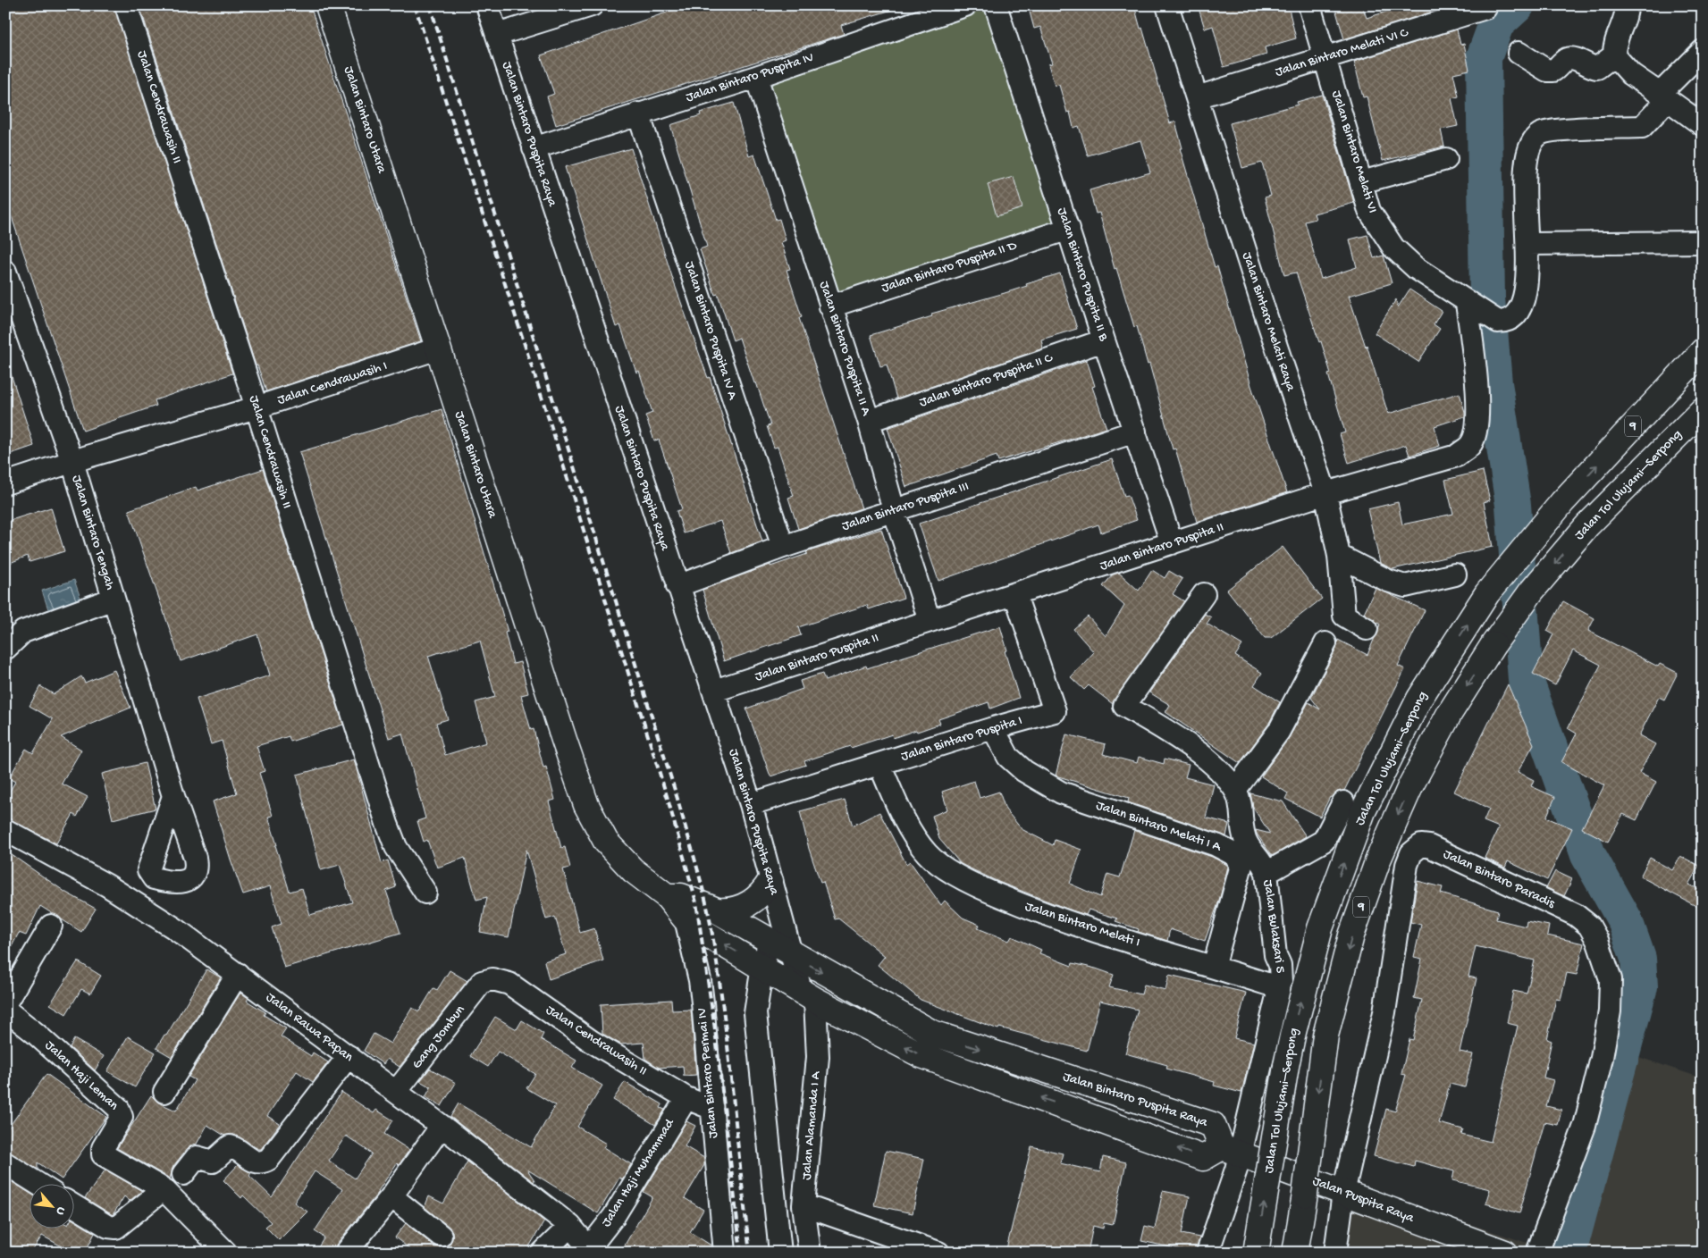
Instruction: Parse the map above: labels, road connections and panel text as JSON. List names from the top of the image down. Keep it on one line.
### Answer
{"streets":{"main road":["Jalan Bintaro Utara","Jalan Bintaro Puspita Raya","9","Jalan Tol Ulujami–Serpong","Jalan Puspita Raya"],"street":["Jalan Bintaro Melati VI C","Jalan Bintaro Puspita IV","Jalan Cendrawasih II","Jalan Bintaro Melati VI","Jalan Bintaro Puspita II D","Jalan Bintaro Puspita II B","Jalan Bintaro Melati Raya","Jalan Bintaro Puspita IV A","Jalan Bintaro Puspita II A","Jalan Bintaro Puspita II C","Jalan Cendrawasih I","Jalan Bintaro Puspita III","Jalan Bintaro Tengah","Jalan Bintaro Puspita II","Jalan Bintaro Puspita I","Jalan Bintaro Melati I A","Jalan Bintaro Paradis","Jalan Bintaro Melati I","Jalan Bulaksari 5","Jalan Rawa Papan","Gang Jombun","Jalan Bintaro Permai IV","Jalan Haji Leman","Jalan Alamanda I A","Jalan Haji Muhammad"]},"crossings":[["Jalan Bintaro Melati VI C","Jalan Bintaro Melati VI"],["Jalan Bintaro Melati VI C","Jalan Bintaro Melati Raya"],["Jalan Bintaro Puspita IV","Jalan Bintaro Puspita Raya"],["Jalan Bintaro Puspita IV","Jalan Bintaro Puspita IV A"],["Jalan Bintaro Puspita IV","Jalan Bintaro Puspita II A"],["Jalan Cendrawasih II","Jalan Cendrawasih I"],["Jalan Cendrawasih II","Gang Jombun"],["Jalan Cendrawasih II","Jalan Bintaro Permai IV"],["Jalan Cendrawasih II","Jalan Haji Muhammad"],["Jalan Bintaro Utara","Jalan Bintaro Puspita Raya"],["Jalan Bintaro Utara","Jalan Cendrawasih I"],["Jalan Bintaro Utara","Jalan Bintaro Permai IV"],["Jalan Bintaro Puspita Raya","Jalan Bintaro Puspita III"],["Jalan Bintaro Puspita Raya","Jalan Bintaro Puspita II"],["Jalan Bintaro Puspita Raya","Jalan Bintaro Puspita I"],["Jalan Bintaro Puspita Raya","Jalan Bulaksari 5"],["Jalan Bintaro Puspita Raya","Jalan Bintaro Permai IV"],["Jalan Bintaro Puspita Raya","Jalan Alamanda I A"],["Jalan Bintaro Puspita Raya","Jalan Puspita Raya"],["Jalan Bintaro Melati VI","Jalan Bintaro Puspita II"],["Jalan Bintaro Puspita II D","Jalan Bintaro Puspita II B"],["Jalan Bintaro Puspita II D","Jalan Bintaro Puspita II A"],["Jalan Bintaro Puspita II B","Jalan Bintaro Puspita II C"],["Jalan Bintaro Puspita II B","Jalan Bintaro Puspita III"],["Jalan Bintaro Puspita II B","Jalan Bintaro Puspita II"],["Jalan Bintaro Melati Raya","Jalan Bintaro Puspita II"],["Jalan Bintaro Puspita IV A","Jalan Bintaro Puspita III"],["Jalan Bintaro Puspita II A","Jalan Bintaro Puspita II C"],["Jalan Bintaro Puspita II A","Jalan Bintaro Puspita III"],["Jalan Bintaro Puspita II A","Jalan Bintaro Puspita II"],["Jalan Cendrawasih I","Jalan Bintaro Tengah"],["Jalan Bintaro Puspita II","Jalan Bintaro Puspita I"],["Jalan Bintaro Puspita I","Jalan Bintaro Melati I A"],["Jalan Bintaro Puspita I","Jalan Bintaro Melati I"],["Jalan Bintaro Melati I A","Jalan Bintaro Melati I"],["Jalan Bintaro Paradis","Jalan Puspita Raya"],["Jalan Bulaksari 5","Jalan Puspita Raya"],["Jalan Rawa Papan","Gang Jombun"],["Jalan Rawa Papan","Jalan Haji Muhammad"]],"north":"bottom right"}
